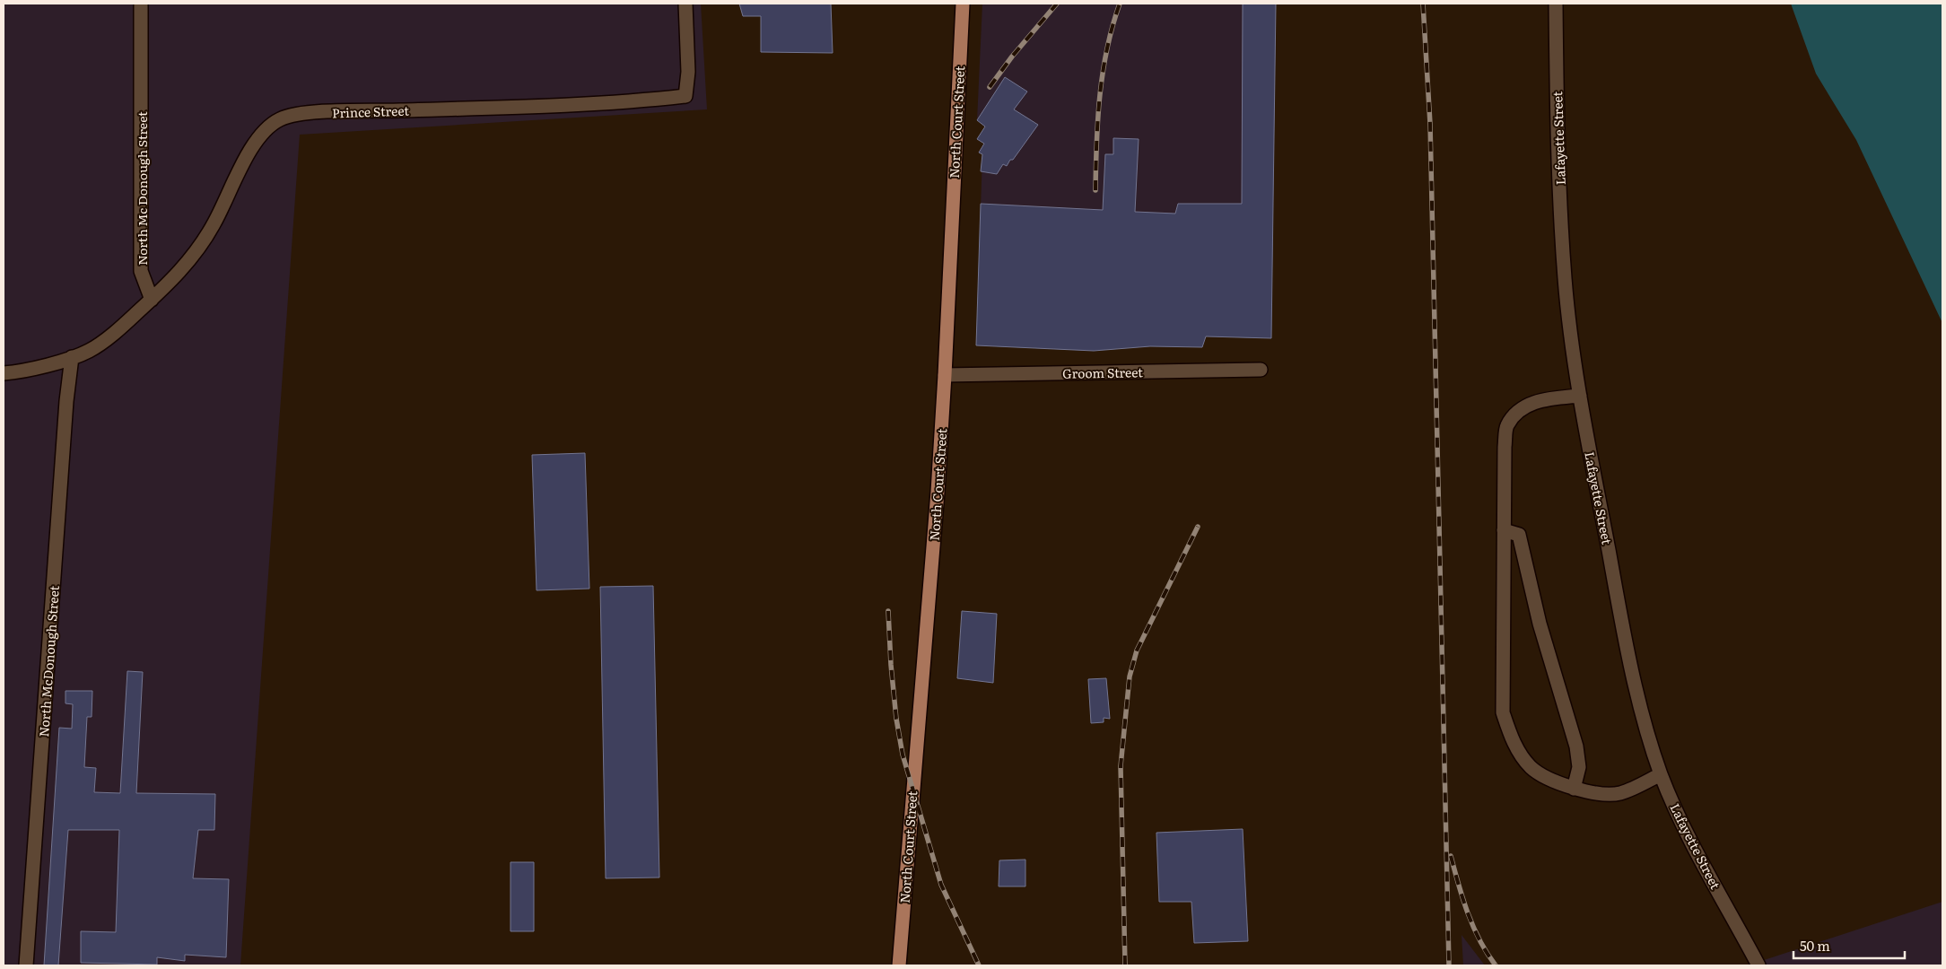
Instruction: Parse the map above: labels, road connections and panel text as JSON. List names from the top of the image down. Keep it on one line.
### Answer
{"streets":{"main road":["North Court Street"],"street":["Prince Street","Lafayette Street","North Mc Donough Street","Groom Street","North McDonough Street"]},"crossings":[["Prince Street","North Mc Donough Street"],["North Court Street","Groom Street"]],"scale_bar":"50 m"}
